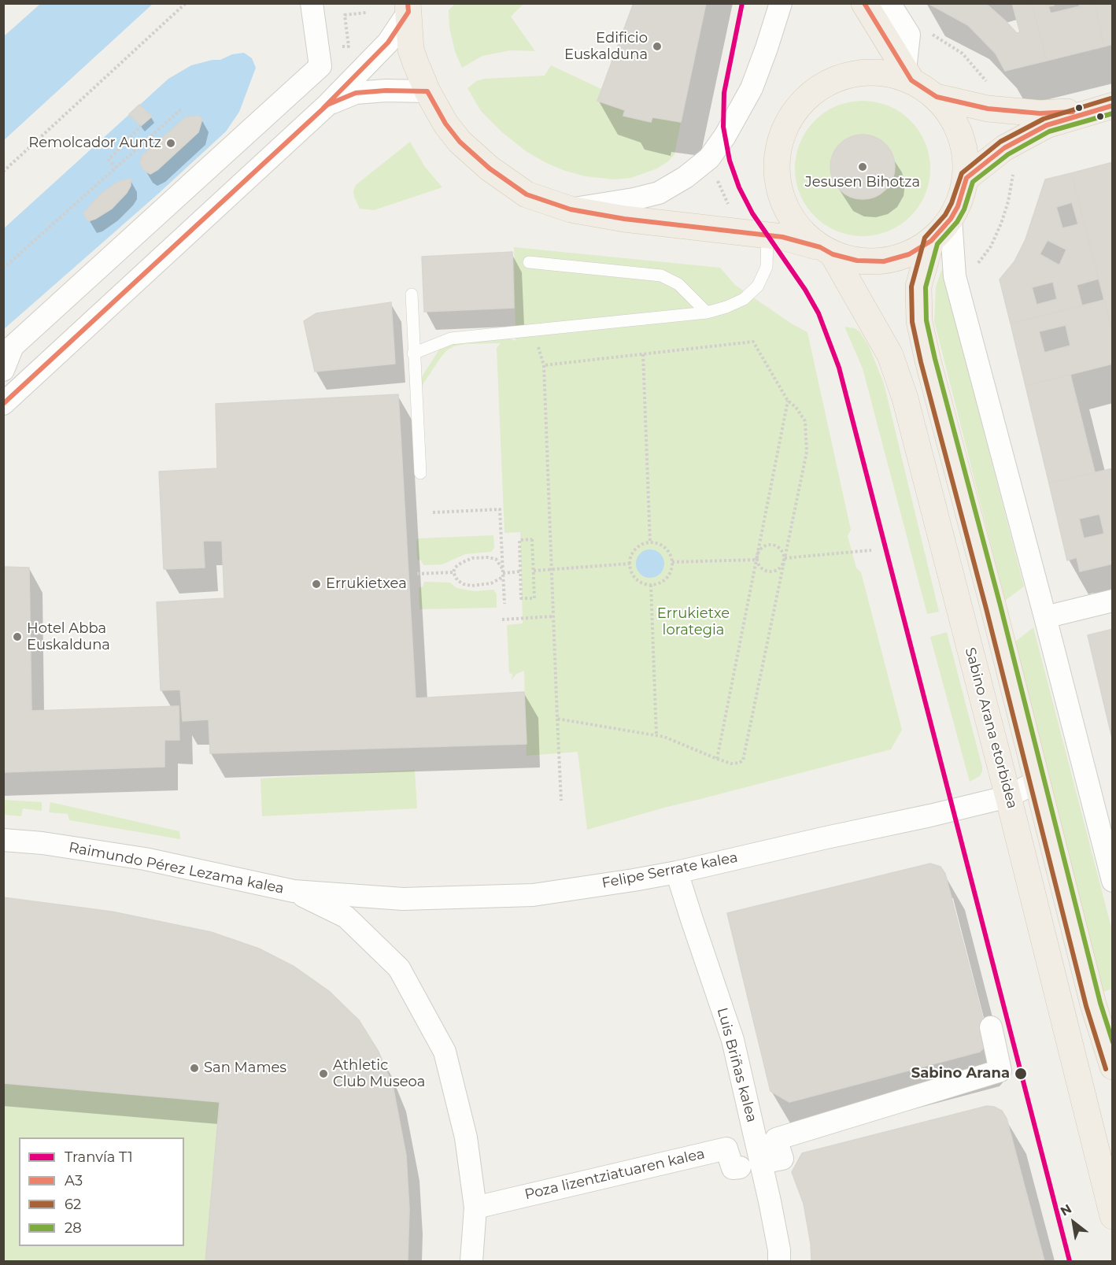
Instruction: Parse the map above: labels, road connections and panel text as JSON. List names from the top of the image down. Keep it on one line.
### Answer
{"streets":{"main road":["Sabino Arana etorbidea"],"street":["Raimundo Pérez Lezama kalea","Felipe Serrate kalea","Luis Briñas kalea","Poza lizentziatuaren kalea"]},"crossings":[["Sabino Arana etorbidea","Felipe Serrate kalea"],["Raimundo Pérez Lezama kalea","Felipe Serrate kalea"],["Felipe Serrate kalea","Luis Briñas kalea"]],"parks":["Errukietxe lorategia"],"places":["Edificio Euskalduna","Remolcador Auntz","Jesusen Bihotza","Errukietxea","Hotel Abba Euskalduna","San Mames","Athletic Club Museoa","Sabino Arana"],"lines":["tram line T1","transit line A3","transit line 62","transit line 28"],"legend":["Tranvía T1","A3","62","28"],"north":"top left"}
